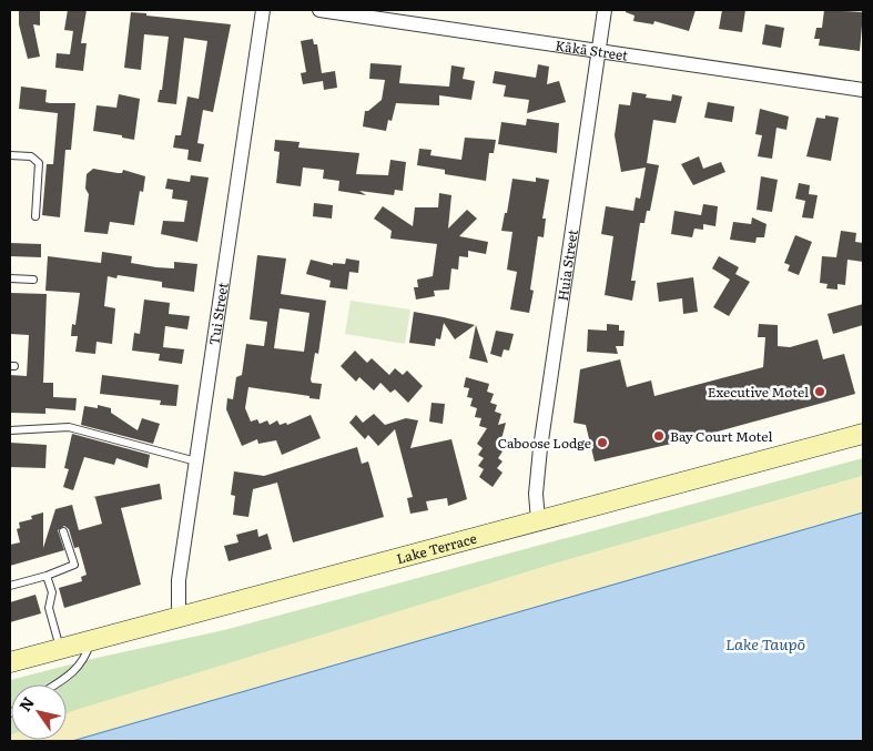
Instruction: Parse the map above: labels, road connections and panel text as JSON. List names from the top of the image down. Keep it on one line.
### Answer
{"streets":{"main road":["Lake Terrace"],"street":["Kākā Street","Huia Street","Tui Street"]},"crossings":[["Kākā Street","Huia Street"],["Huia Street","Lake Terrace"],["Tui Street","Lake Terrace"]],"water":["Lake Taupō"],"places":["Executive Motel","Bay Court Motel","Caboose Lodge"],"north":"top left"}
